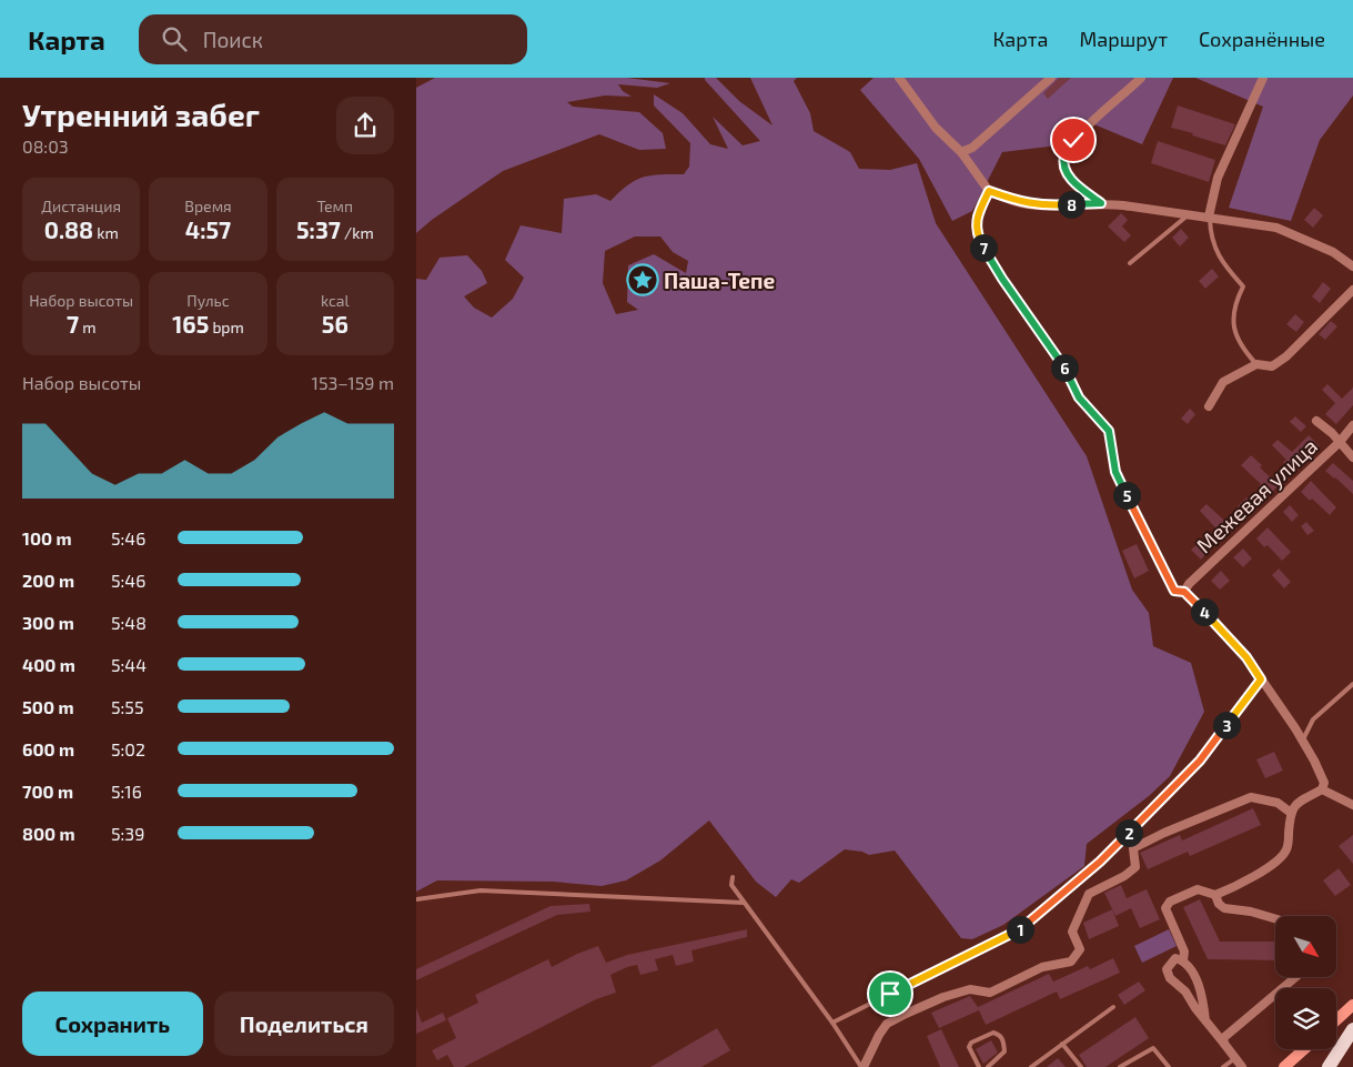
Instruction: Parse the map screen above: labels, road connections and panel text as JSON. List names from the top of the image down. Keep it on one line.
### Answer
{"streets":{"street":["Межевая улица"]},"places":{"place":["Паша-Тепе"]},"north":"bottom right","page":{"header":"Карта","search":"Поиск","nav":["Карта","Маршрут","Сохранённые"],"heading":["Утренний забег","08:03"],"stats":[["Дистанция","0.88 km"],["Время","4:57"],["Темп","5:37 /km"],["Набор высоты","7 m"],["Пульс","165 bpm"],["kcal","56"]],"pins":["8","7","6","5","4","3","2","1"],"chart":["Набор высоты","153–159 m"],"list":[{"name":"100 m","note":"5:46"},{"name":"200 m","note":"5:46"},{"name":"300 m","note":"5:48"},{"name":"400 m","note":"5:44"},{"name":"500 m","note":"5:55"},{"name":"600 m","note":"5:02"},{"name":"700 m","note":"5:16"},{"name":"800 m","note":"5:39"}],"buttons":["Сохранить","Поделиться"]}}
